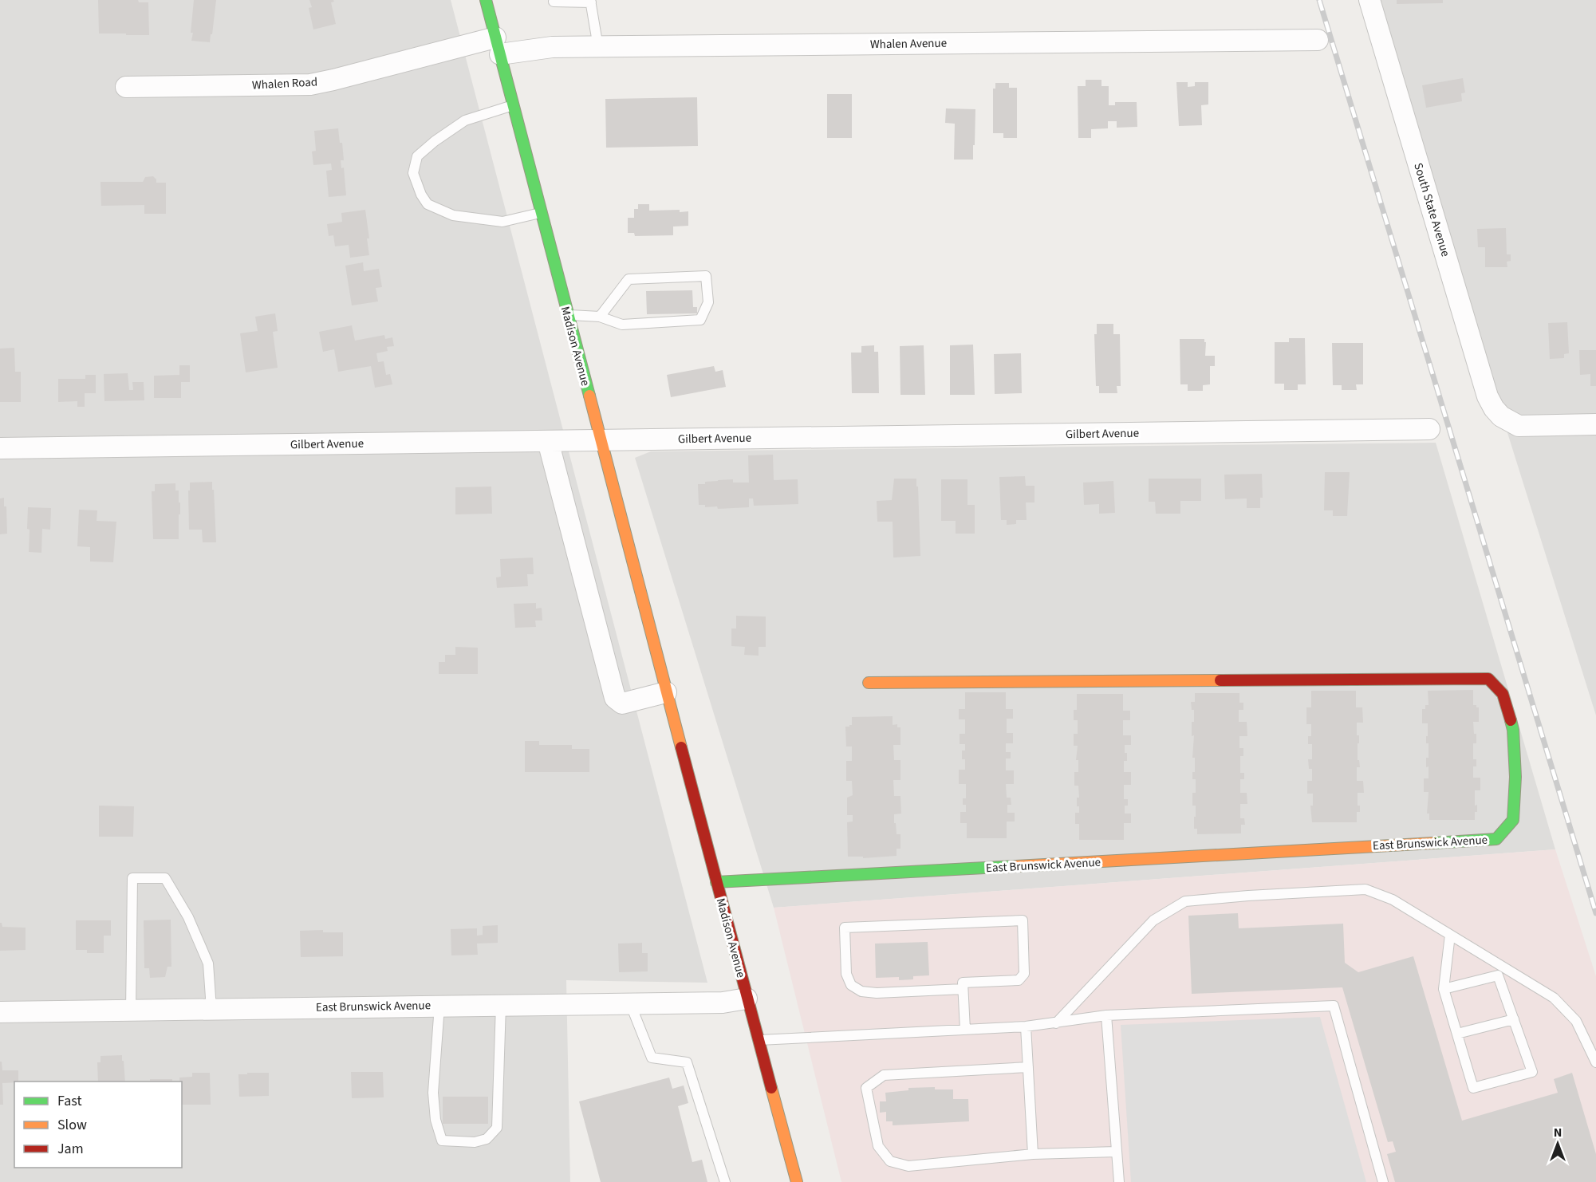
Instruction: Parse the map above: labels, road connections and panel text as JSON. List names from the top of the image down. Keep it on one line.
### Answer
{"streets":{"street":["Whalen Avenue","Whalen Road","South State Avenue","Madison Avenue","Gilbert Avenue","East Brunswick Avenue"]},"crossings":[["Whalen Avenue","Whalen Road"],["Whalen Avenue","Madison Avenue"],["Whalen Road","Madison Avenue"],["Madison Avenue","Gilbert Avenue"],["Madison Avenue","East Brunswick Avenue"]],"legend":["Fast","Slow","Jam"],"north":"top"}
